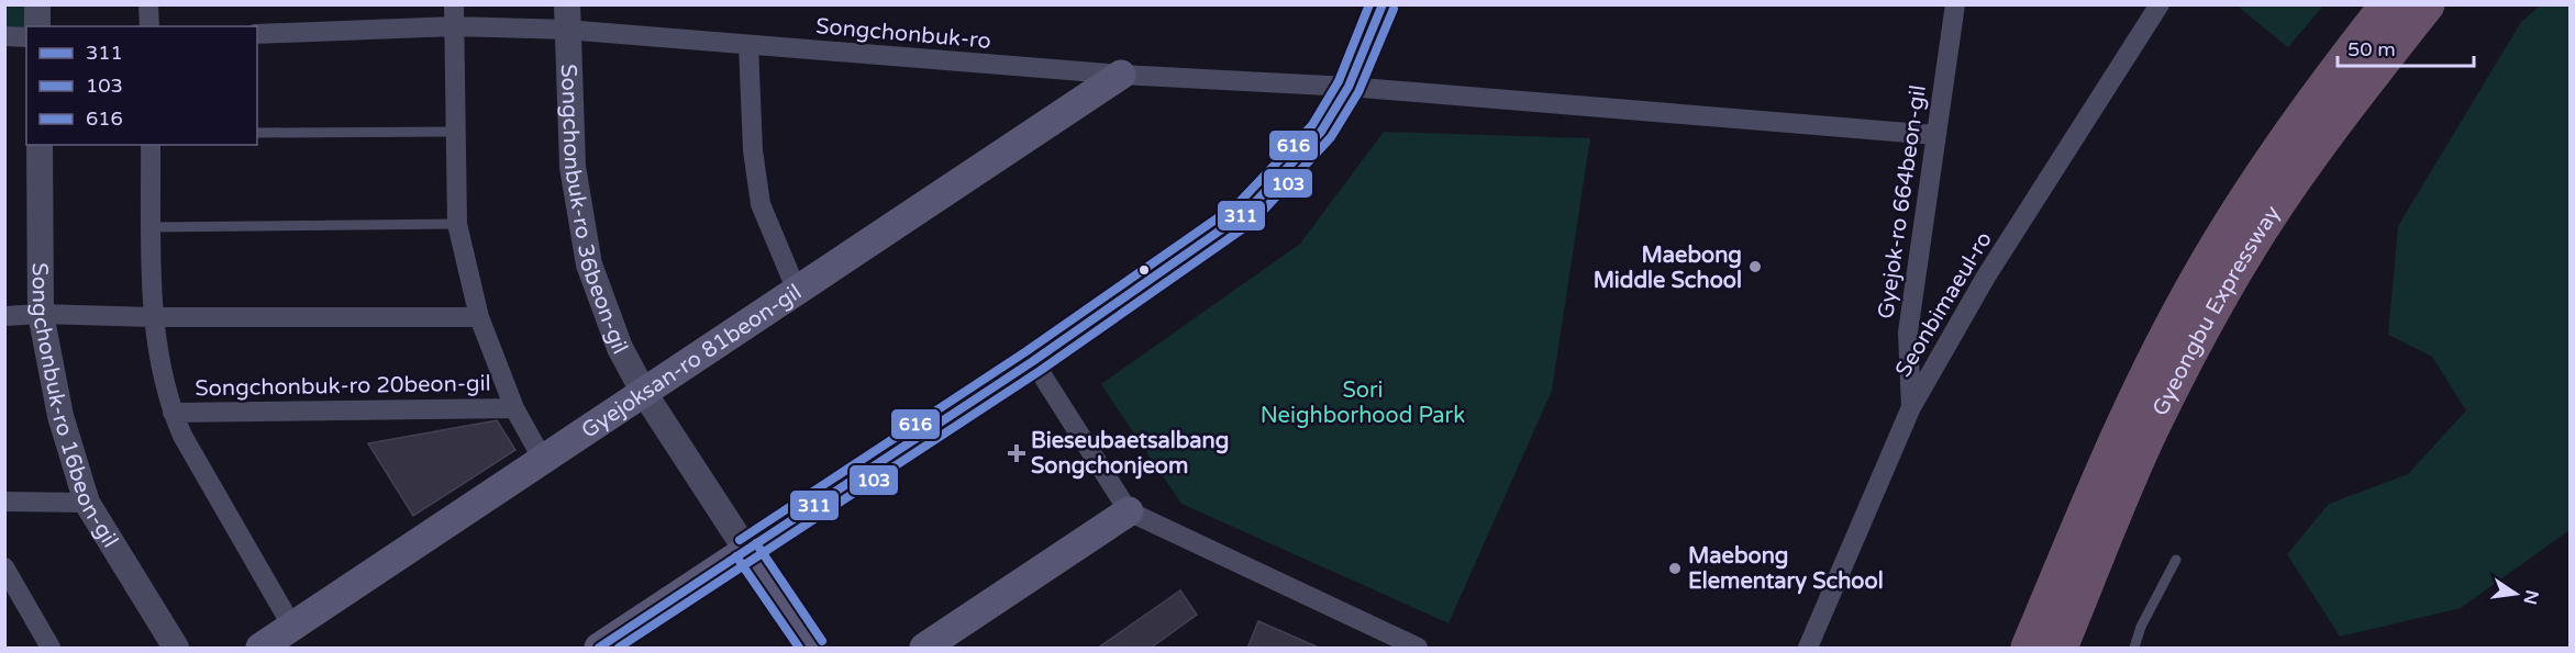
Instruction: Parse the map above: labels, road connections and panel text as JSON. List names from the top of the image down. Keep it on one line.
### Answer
{"streets":{"highway":["Gyeongbu Expressway"],"main road":["Gyejoksan-ro 81beon-gil"],"street":["Songchonbuk-ro","Gyejok-ro 664beon-gil","Songchonbuk-ro 36beon-gil","Seonbimaeul-ro","Songchonbuk-ro 20beon-gil","Songchonbuk-ro 16beon-gil"]},"crossings":[["Songchonbuk-ro","Gyejok-ro 664beon-gil"],["Songchonbuk-ro","Songchonbuk-ro 36beon-gil"],["Songchonbuk-ro","Gyejoksan-ro 81beon-gil"],["Gyejok-ro 664beon-gil","Seonbimaeul-ro"],["Songchonbuk-ro 36beon-gil","Gyejoksan-ro 81beon-gil"],["Gyejoksan-ro 81beon-gil","Songchonbuk-ro 20beon-gil"]],"parks":["Sori Neighborhood Park"],"places":{"other":["Maebong Middle School","Maebong Elementary School"],"health":["Bieseubaetsalbang Songchonjeom"]},"lines":["transit line 311","transit line 616","transit line 103"],"legend":["311","103","616"],"scale_bar":"50 m","north":"right"}
